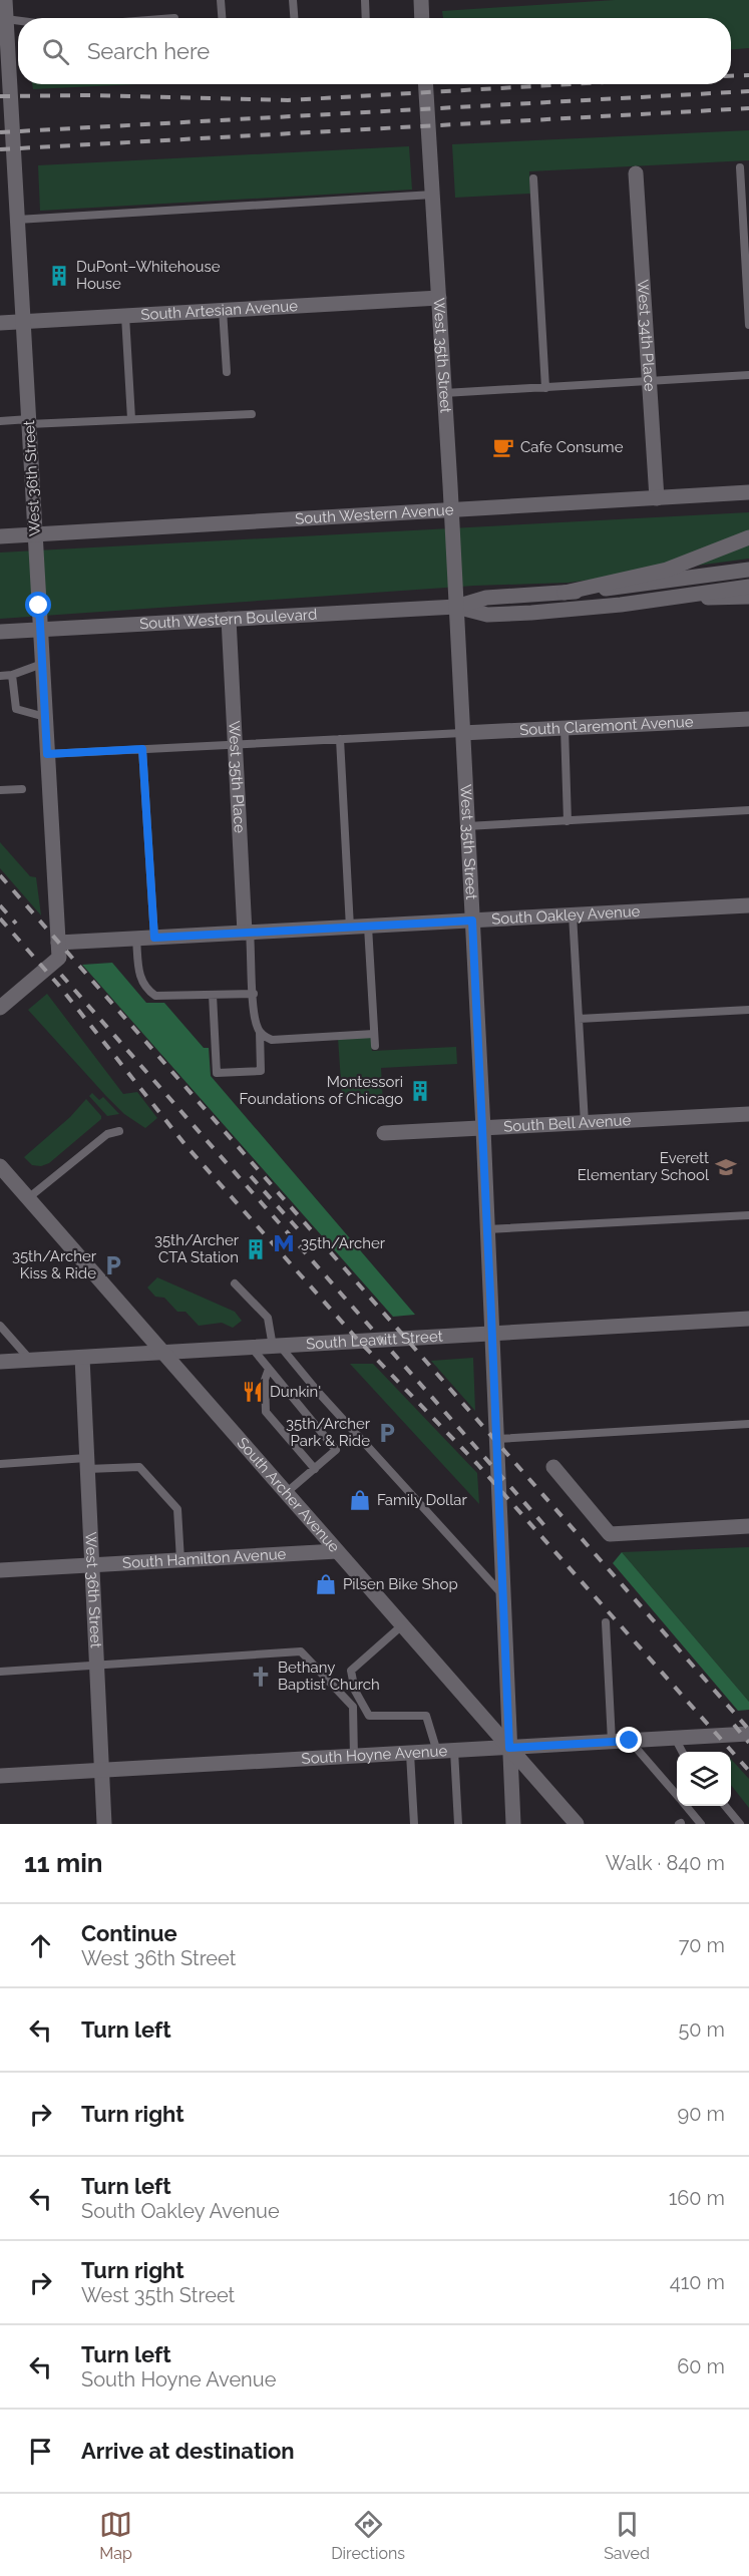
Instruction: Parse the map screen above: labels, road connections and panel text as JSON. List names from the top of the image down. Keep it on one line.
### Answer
{"streets":{"street":["South Artesian Avenue","West 34th Place","West 35th Street","West 36th Street","South Western Avenue","South Western Boulevard","South Claremont Avenue","West 35th Place","South Oakley Avenue","South Bell Avenue","South Leavitt Street","South Archer Avenue","South Hamilton Avenue","South Hoyne Avenue"]},"crossings":[["South Artesian Avenue","West 35th Street"],["South Artesian Avenue","West 36th Street"],["West 34th Place","South Western Avenue"],["West 35th Street","South Western Avenue"],["West 35th Street","South Western Boulevard"],["West 35th Street","South Claremont Avenue"],["West 35th Street","South Oakley Avenue"],["West 35th Street","South Bell Avenue"],["West 35th Street","South Leavitt Street"],["West 35th Street","South Archer Avenue"],["West 35th Street","South Hoyne Avenue"],["West 36th Street","South Western Avenue"],["West 36th Street","South Western Boulevard"],["West 36th Street","South Oakley Avenue"],["West 36th Street","South Leavitt Street"],["West 36th Street","South Hamilton Avenue"],["West 36th Street","South Hoyne Avenue"],["South Western Boulevard","West 35th Place"],["West 35th Place","South Oakley Avenue"],["South Leavitt Street","South Archer Avenue"],["South Archer Avenue","South Hamilton Avenue"],["South Archer Avenue","South Hoyne Avenue"]],"places":{"building":["DuPont–Whitehouse House","Montessori Foundations of Chicago","35th/Archer CTA Station"],"cafe":["Cafe Consume"],"school or university":["Everett Elementary School"],"metro station":["35th/Archer"],"parking":["35th/Archer Kiss & Ride","35th/Archer Park & Ride"],"restaurant":["Dunkin'"],"shop":["Family Dollar","Pilsen Bike Shop"],"church":["Bethany Baptist Church"]},"page":{"search":"Search here","heading":["11 min","Walk · 840 m"],"list":[["Continue","West 36th Street","70 m"],["Turn left","50 m"],["Turn right","90 m"],["Turn left","South Oakley Avenue","160 m"],["Turn right","West 35th Street","410 m"],["Turn left","South Hoyne Avenue","60 m"],"Arrive at destination"],"nav":["Map","Directions","Saved"]}}
